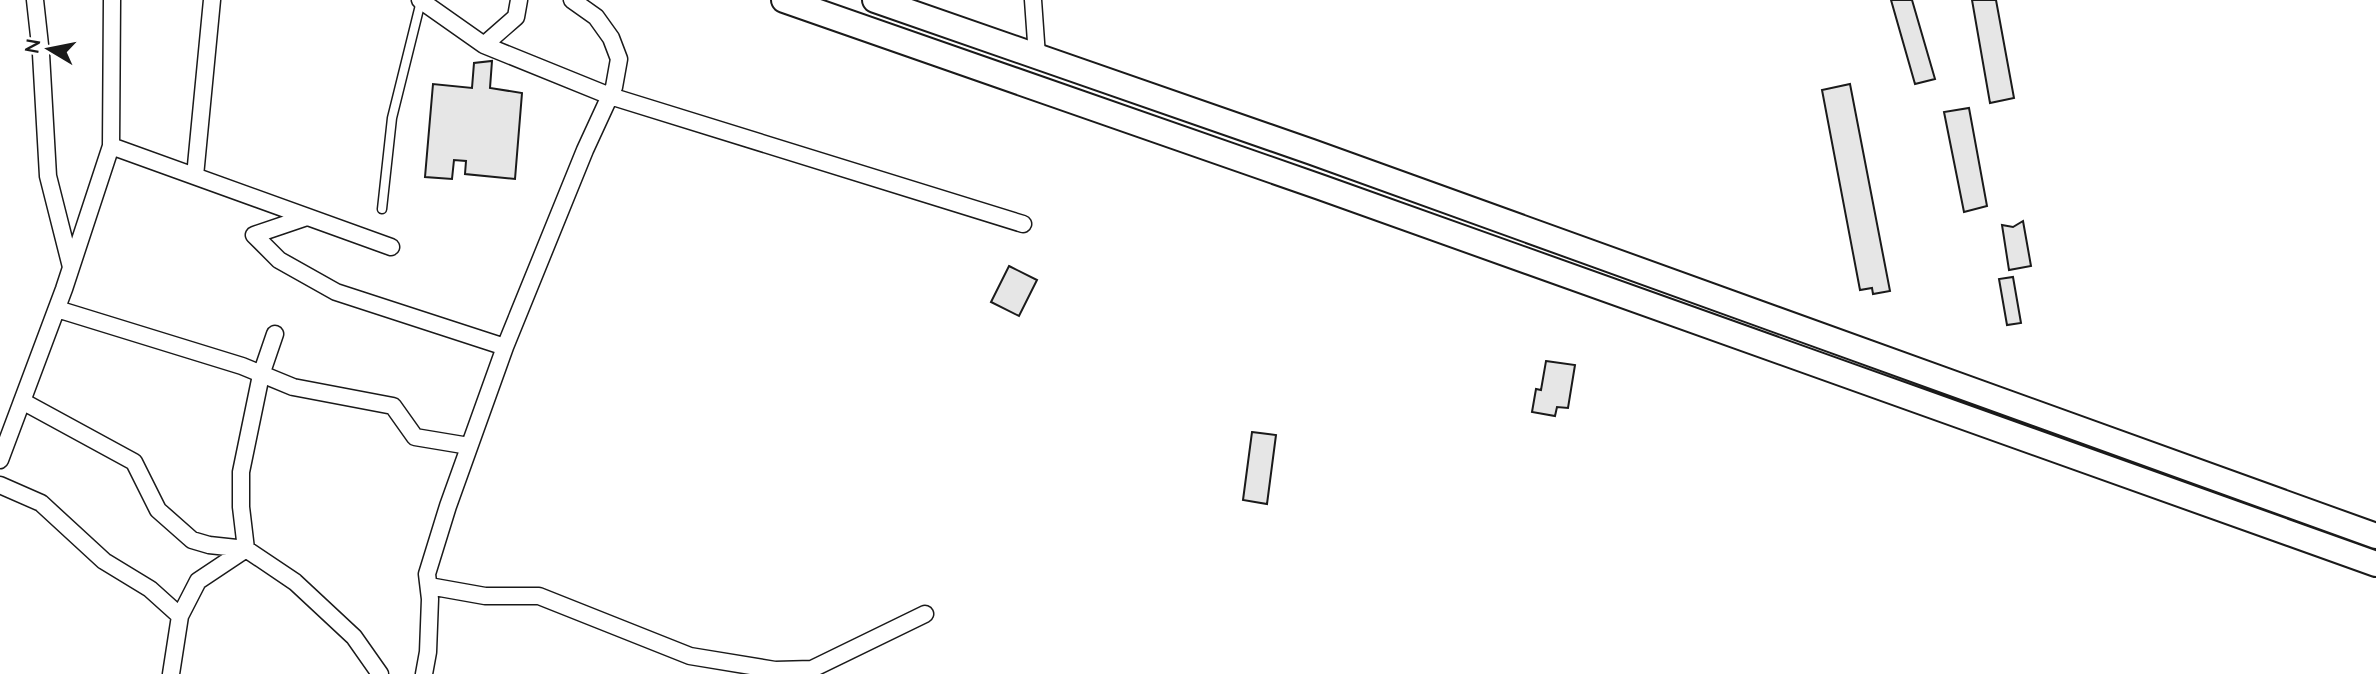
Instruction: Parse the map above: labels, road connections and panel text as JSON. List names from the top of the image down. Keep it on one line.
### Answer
{"north":"left"}
